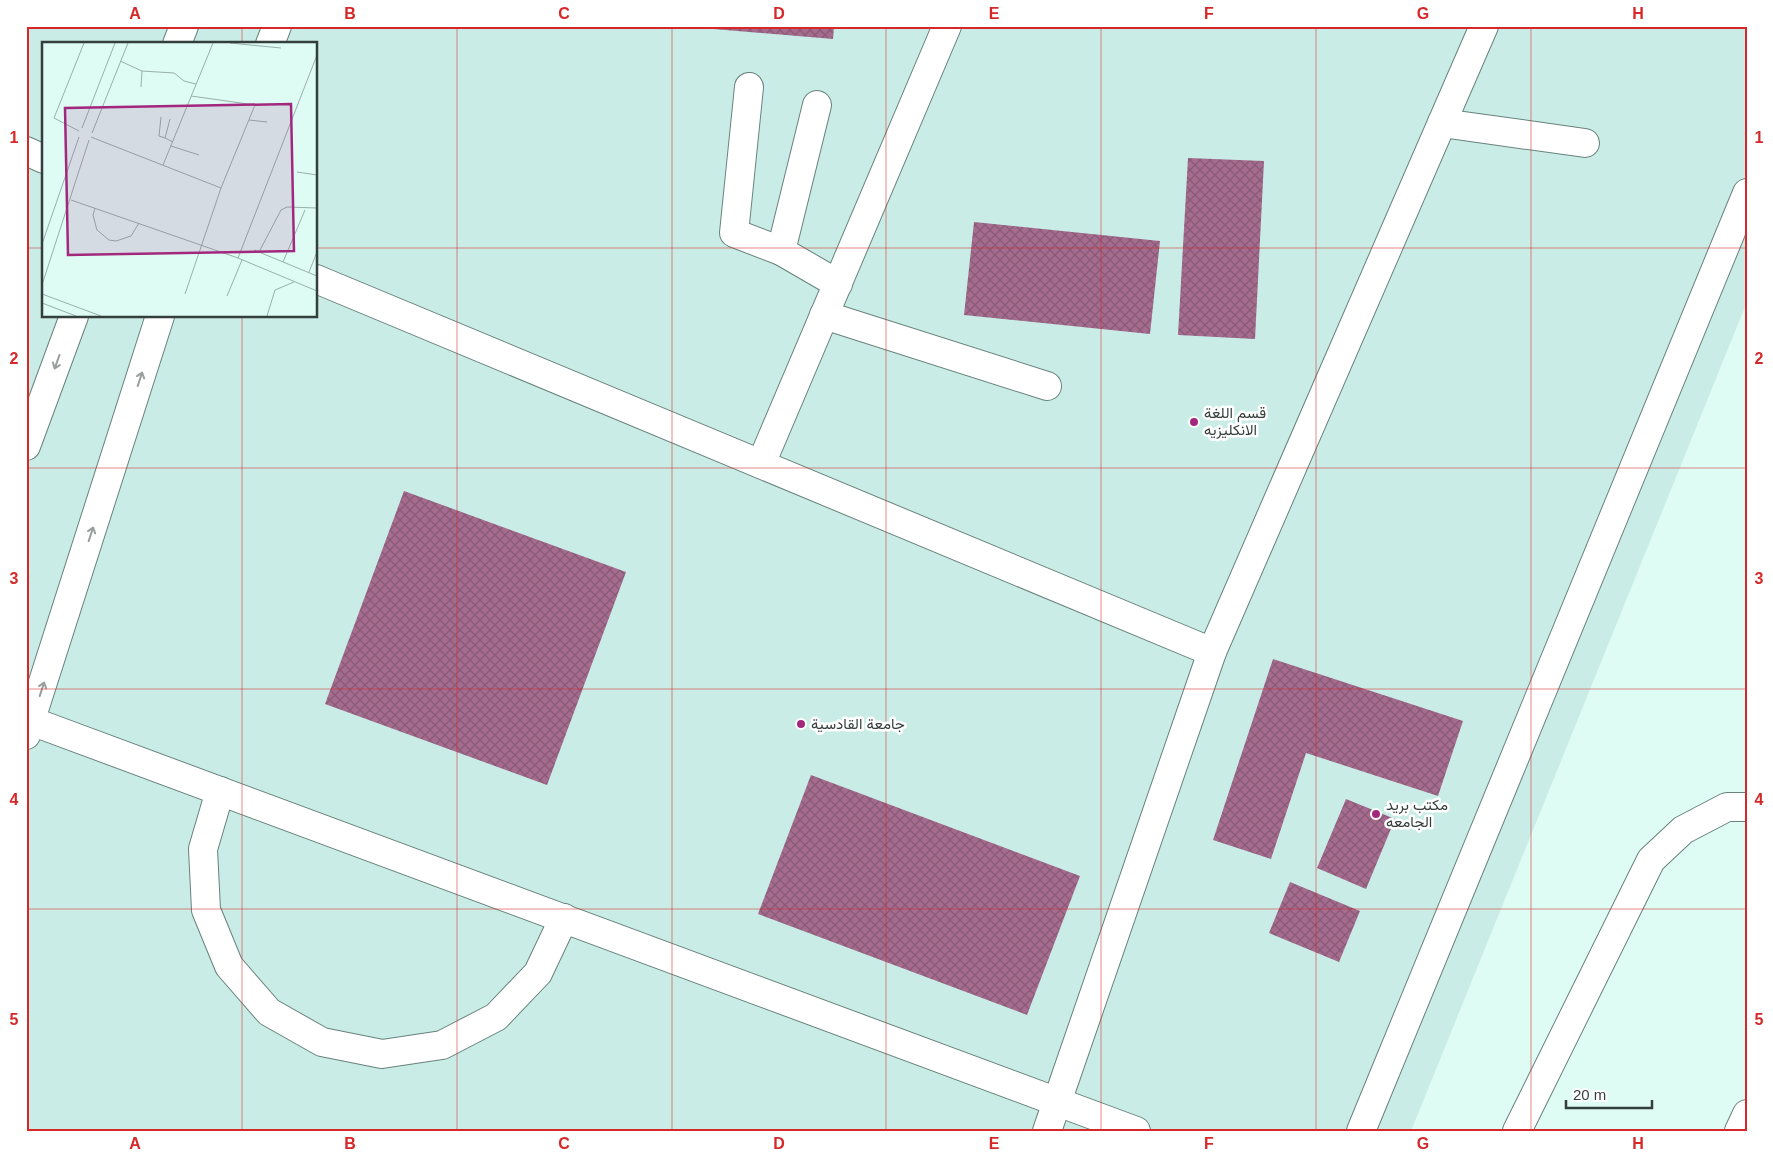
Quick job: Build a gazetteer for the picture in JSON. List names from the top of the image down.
{
  "places": ["قسم اللغة الانكليزيه", "جامعة القادسية", "مكتب بريد الجامعه"],
  "scale_bar": "20 m",
  "grid": {
    "columns": [
      "A",
      "B",
      "C",
      "D",
      "E",
      "F",
      "G",
      "H"
    ],
    "rows": [
      "1",
      "2",
      "3",
      "4",
      "5"
    ]
  }
}
